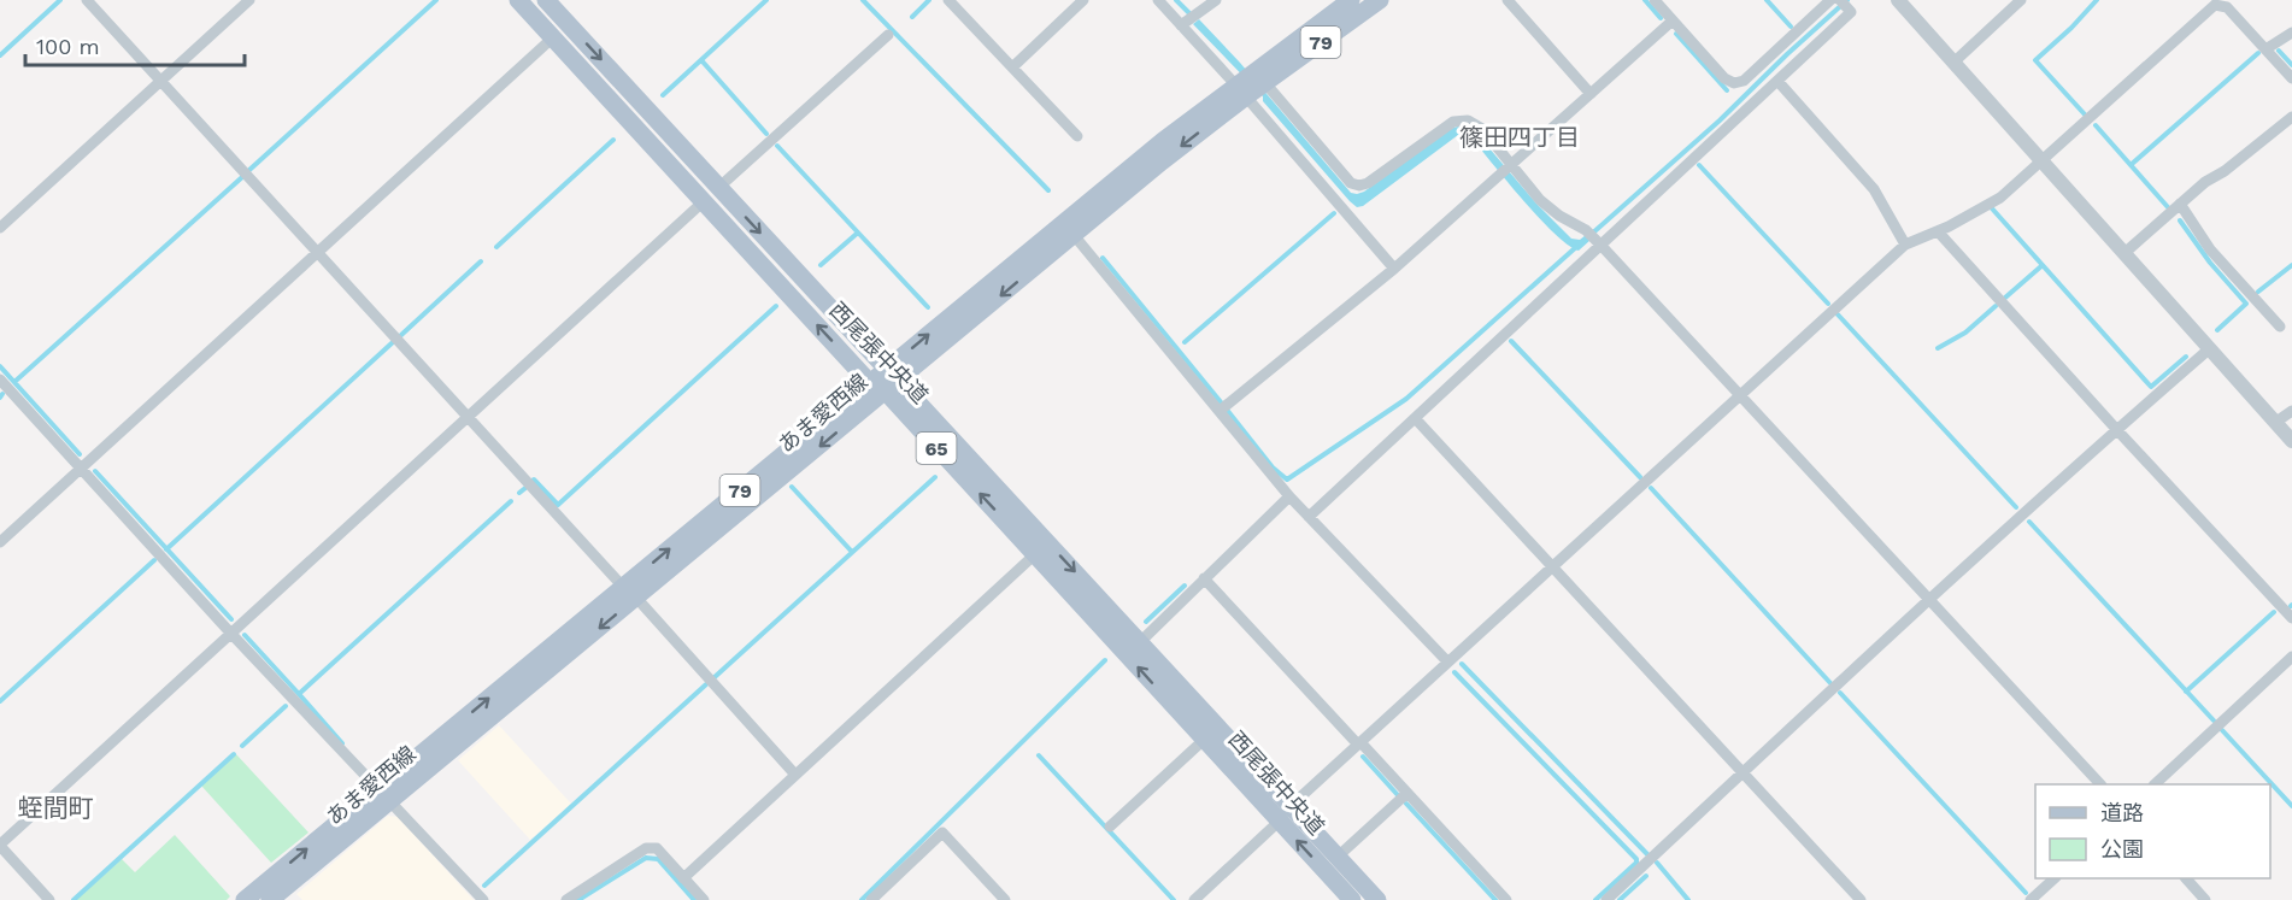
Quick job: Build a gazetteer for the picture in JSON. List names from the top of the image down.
{
  "streets": {
    "main road": [
      "79",
      "西尾張中央道",
      "あま愛西線",
      "65"
    ]
  },
  "crossings": [
    ["西尾張中央道", "あま愛西線"]
  ],
  "districts": ["篠田四丁目", "蛭間町"],
  "legend": ["道路", "公園"],
  "scale_bar": "100 m"
}
